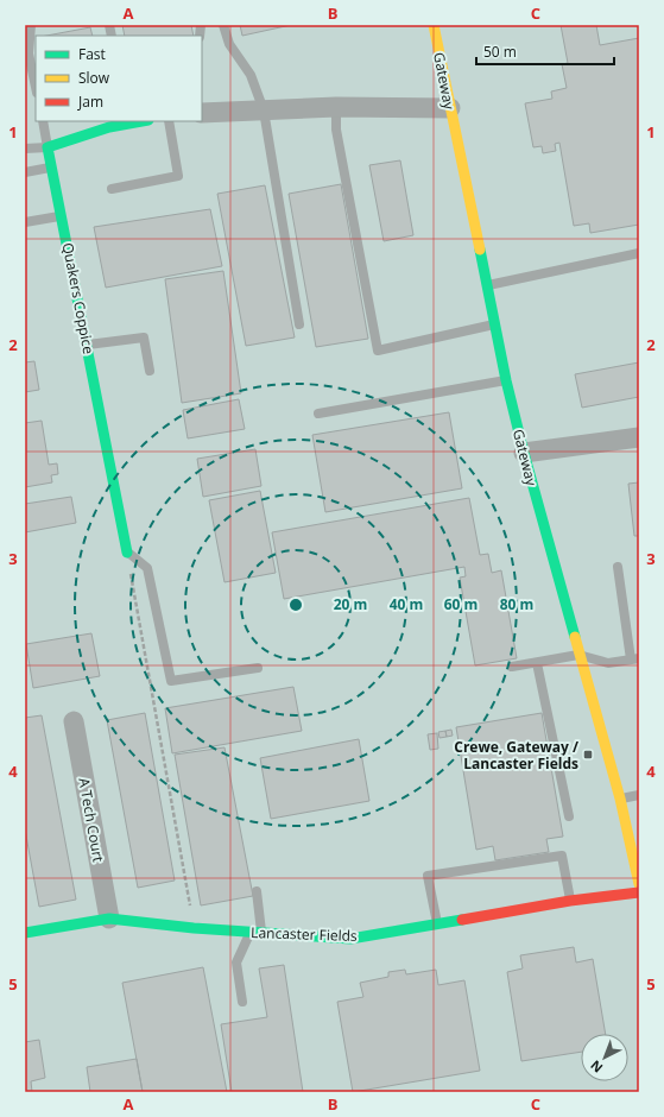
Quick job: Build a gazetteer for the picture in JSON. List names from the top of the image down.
{
  "streets": {
    "street": [
      "Gateway",
      "Quakers Coppice",
      "A Tech Court",
      "Lancaster Fields"
    ]
  },
  "crossings": [
    ["A Tech Court", "Lancaster Fields"]
  ],
  "places": {
    "transit": ["Crewe, Gateway / Lancaster Fields"]
  },
  "legend": ["Fast", "Slow", "Jam"],
  "scale_bar": "50 m",
  "north": "bottom left",
  "grid": {
    "columns": ["A", "B", "C"],
    "rows": [
      "1",
      "2",
      "3",
      "4",
      "5"
    ]
  },
  "rings": [
    "20 m",
    "40 m",
    "60 m",
    "80 m"
  ]
}
